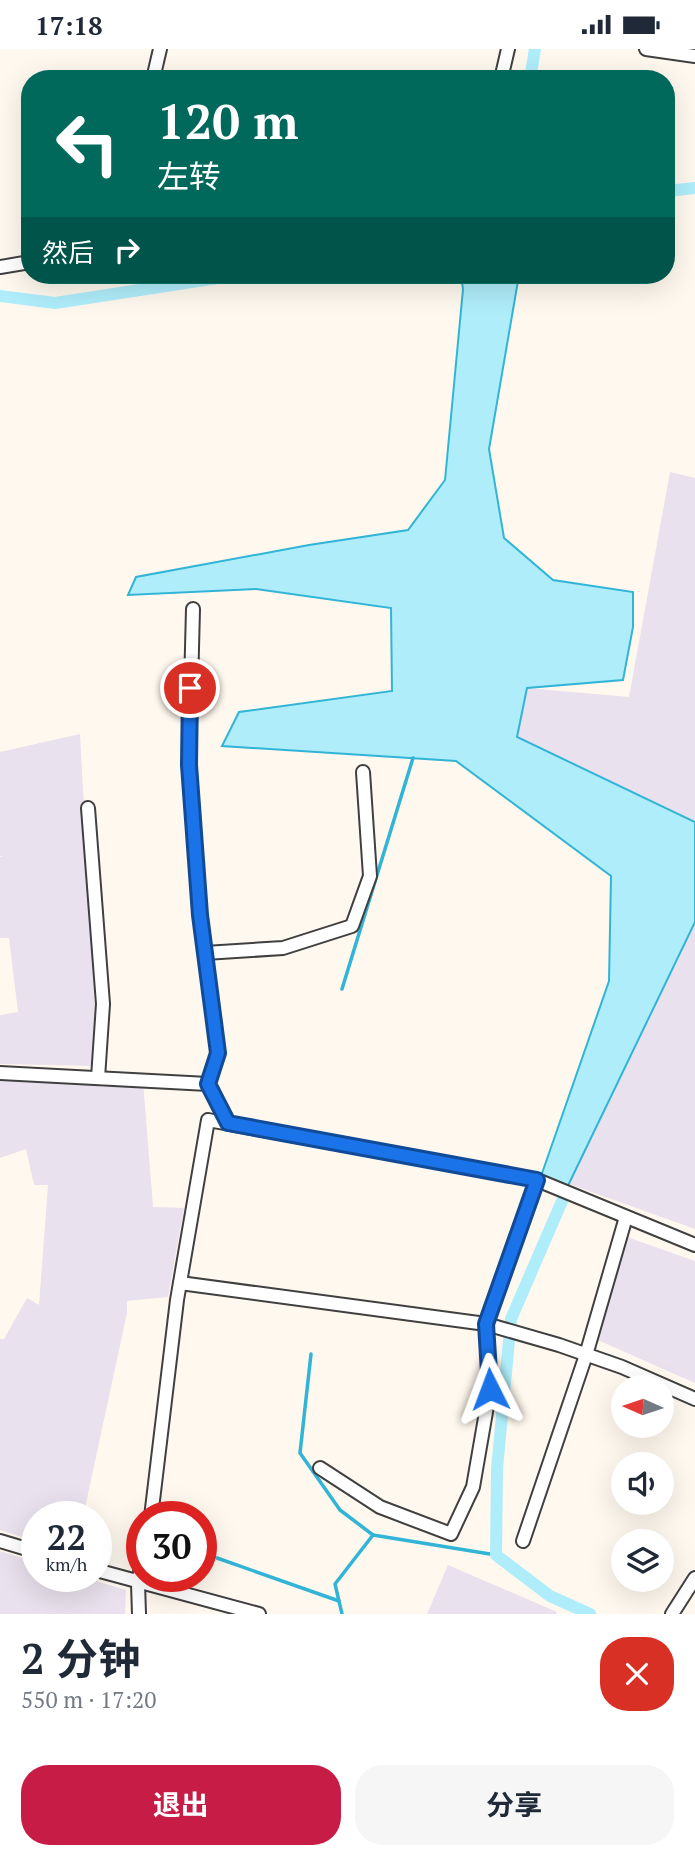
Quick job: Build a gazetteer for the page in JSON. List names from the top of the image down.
{
  "north": "left",
  "page": {
    "status": "17:18",
    "turn": ["120 m", "左转"],
    "then": "然后",
    "speed": "22 km/h",
    "limit": "30",
    "heading": ["2 分钟", "550 m · 17:20"],
    "buttons": ["退出", "分享"]
  }
}
